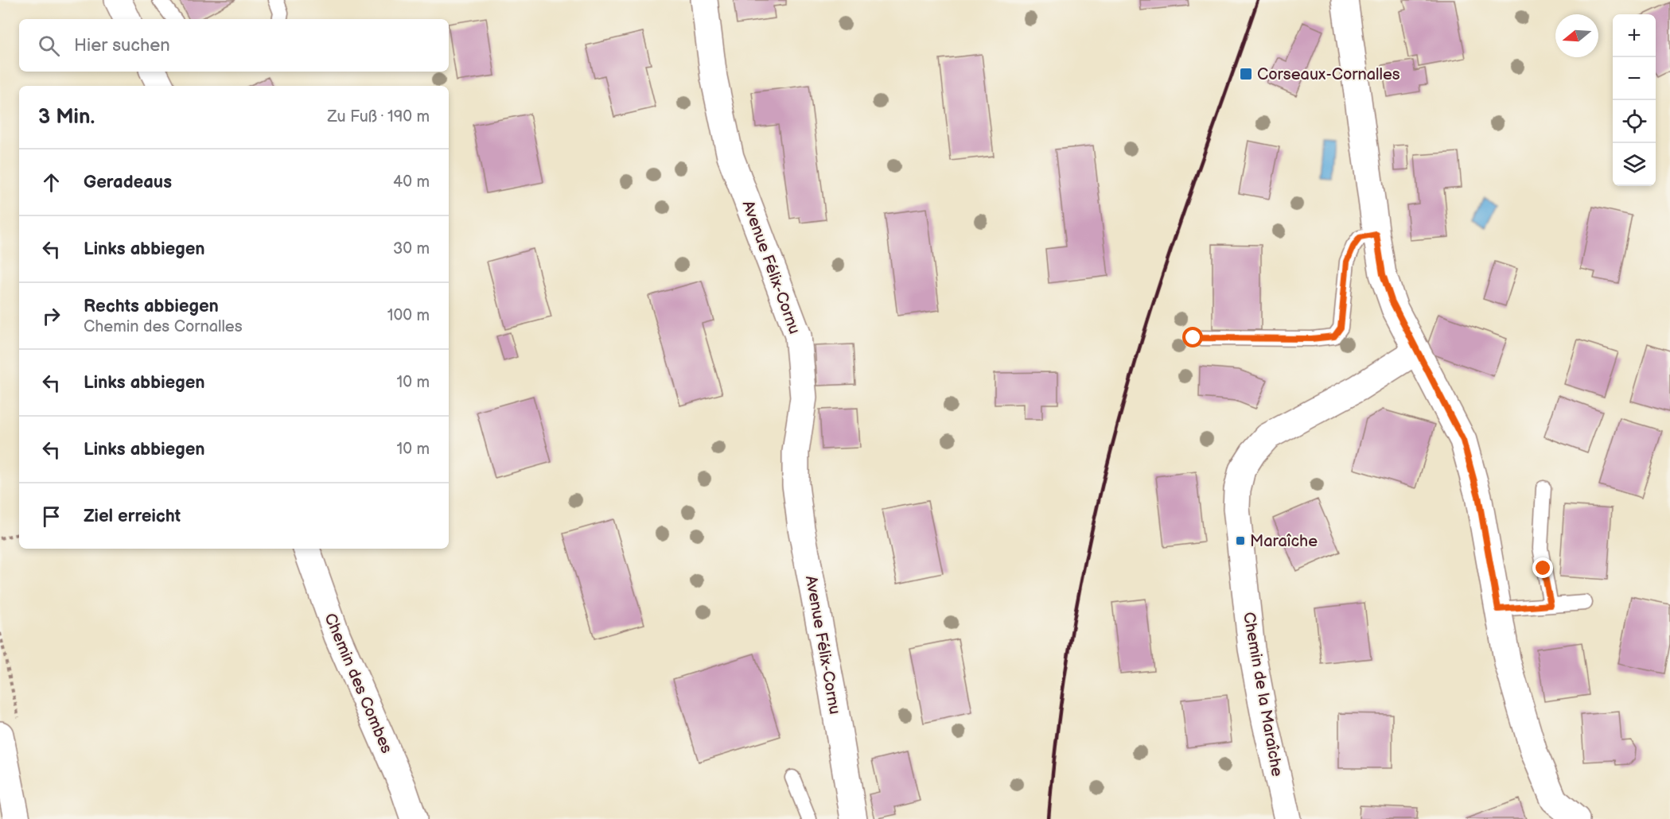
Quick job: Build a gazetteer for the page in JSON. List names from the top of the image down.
{
  "streets": {
    "main road": ["Avenue Félix-Cornu", "Chemin des Combes", "Chemin de la Maraîche"]
  },
  "places": {
    "transit": ["Corseaux-Cornalles", "Maraîche"]
  },
  "north": "left",
  "page": {
    "map_buttons": ["+", "−"],
    "search": "Hier suchen",
    "heading": ["3 Min.", "Zu Fuß · 190 m"],
    "list": [
      ["Geradeaus", "40 m"],
      ["Links abbiegen", "30 m"],
      ["Rechts abbiegen", "Chemin des Cornalles", "100 m"],
      ["Links abbiegen", "10 m"],
      ["Links abbiegen", "10 m"],
      "Ziel erreicht"
    ]
  }
}
